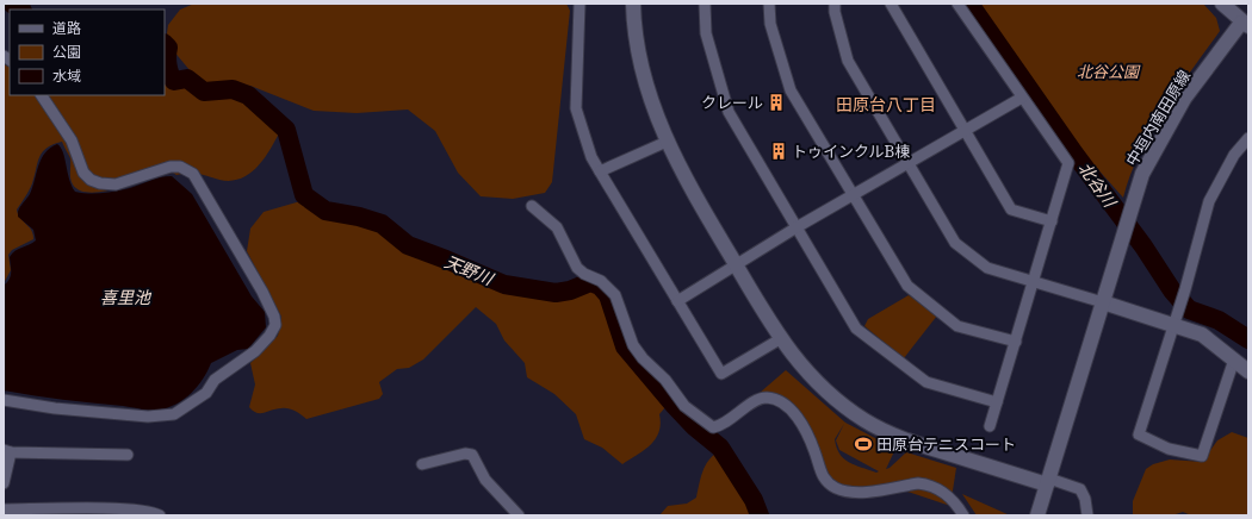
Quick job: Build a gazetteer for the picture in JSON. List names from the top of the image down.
{
  "streets": {
    "street": ["中垣内南田原線"]
  },
  "districts": ["田原台八丁目"],
  "water": ["北谷川", "天野川", "喜里池"],
  "parks": ["北谷公園"],
  "places": {
    "building": ["クレール", "トゥインクルB棟"],
    "sports": ["田原台テニスコート"]
  },
  "legend": ["道路", "公園", "水域"]
}
